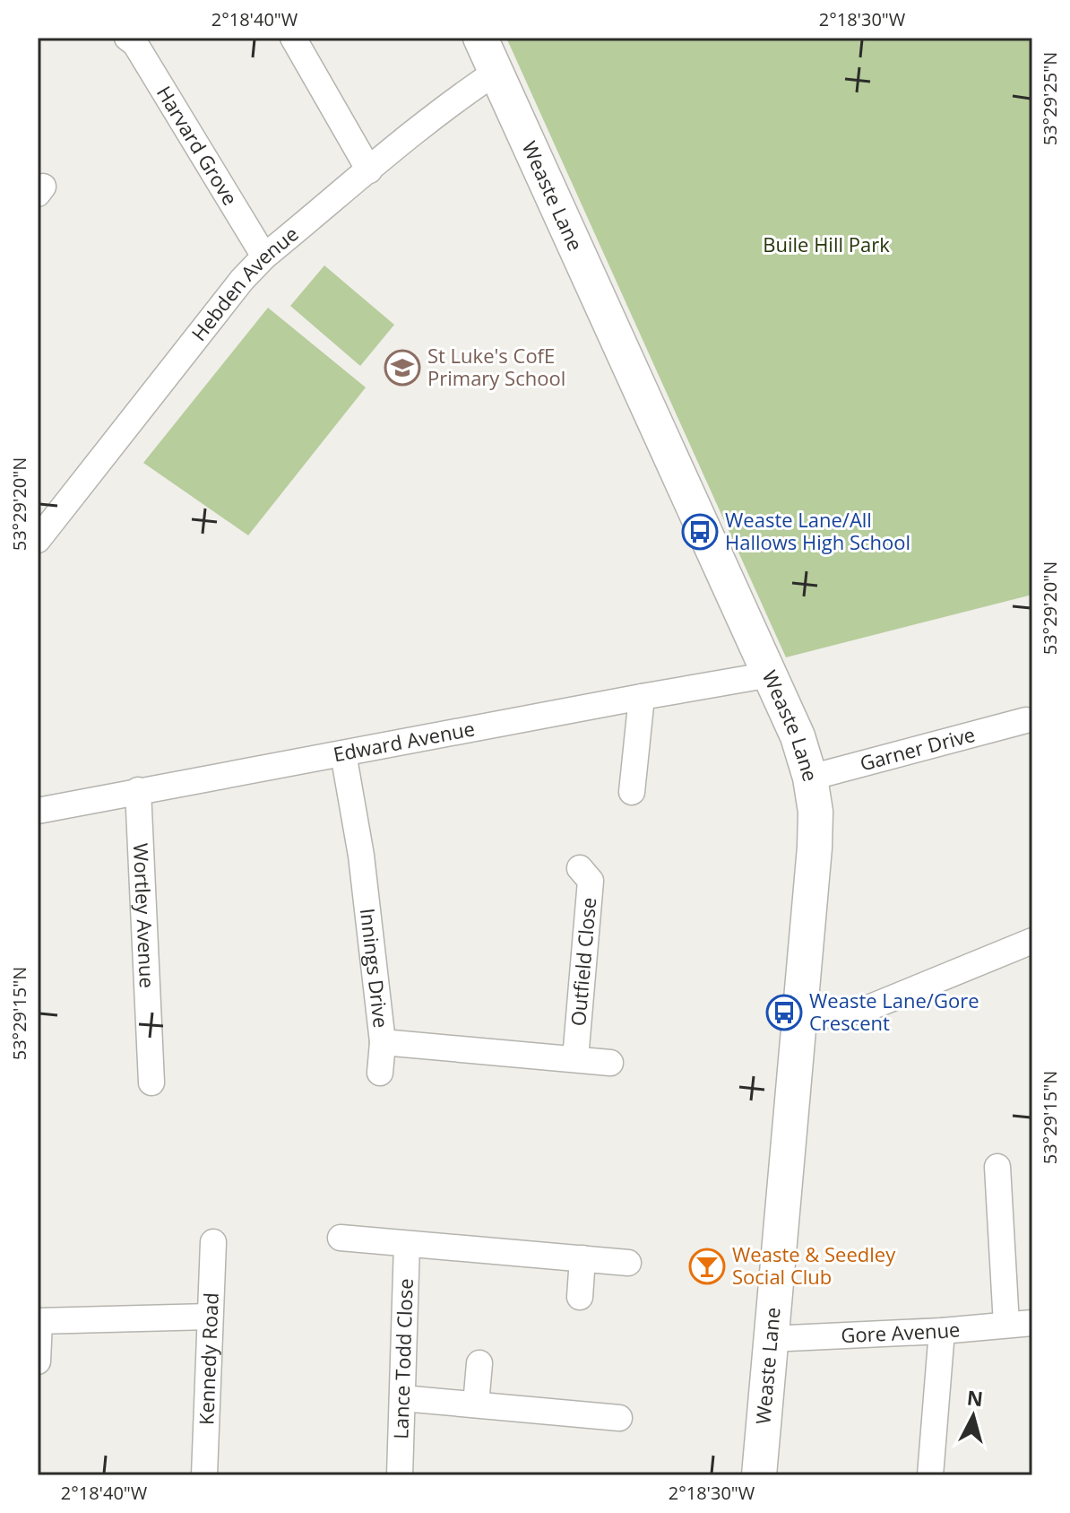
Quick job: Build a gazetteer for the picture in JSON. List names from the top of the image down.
{
  "streets": {
    "main road": ["Weaste Lane"],
    "street": [
      "Harvard Grove",
      "Hebden Avenue",
      "Edward Avenue",
      "Garner Drive",
      "Wortley Avenue",
      "Outfield Close",
      "Innings Drive",
      "Gore Avenue",
      "Kennedy Road",
      "Lance Todd Close"
    ]
  },
  "crossings": [
    ["Harvard Grove", "Hebden Avenue"],
    ["Weaste Lane", "Hebden Avenue"],
    ["Weaste Lane", "Edward Avenue"],
    ["Weaste Lane", "Garner Drive"],
    ["Weaste Lane", "Gore Avenue"],
    ["Edward Avenue", "Wortley Avenue"],
    ["Edward Avenue", "Innings Drive"],
    ["Outfield Close", "Innings Drive"]
  ],
  "parks": ["Buile Hill Park"],
  "places": {
    "school or university": ["St Luke's CofE Primary School"],
    "bus stop": ["Weaste Lane/All Hallows High School", "Weaste Lane/Gore Crescent"],
    "bar": ["Weaste & Seedley Social Club"]
  },
  "north": "top",
  "coordinates": [
    "2°18'40\"W",
    "2°18'30\"W",
    "53°29'25\"N",
    "53°29'20\"N",
    "53°29'15\"N"
  ]
}
